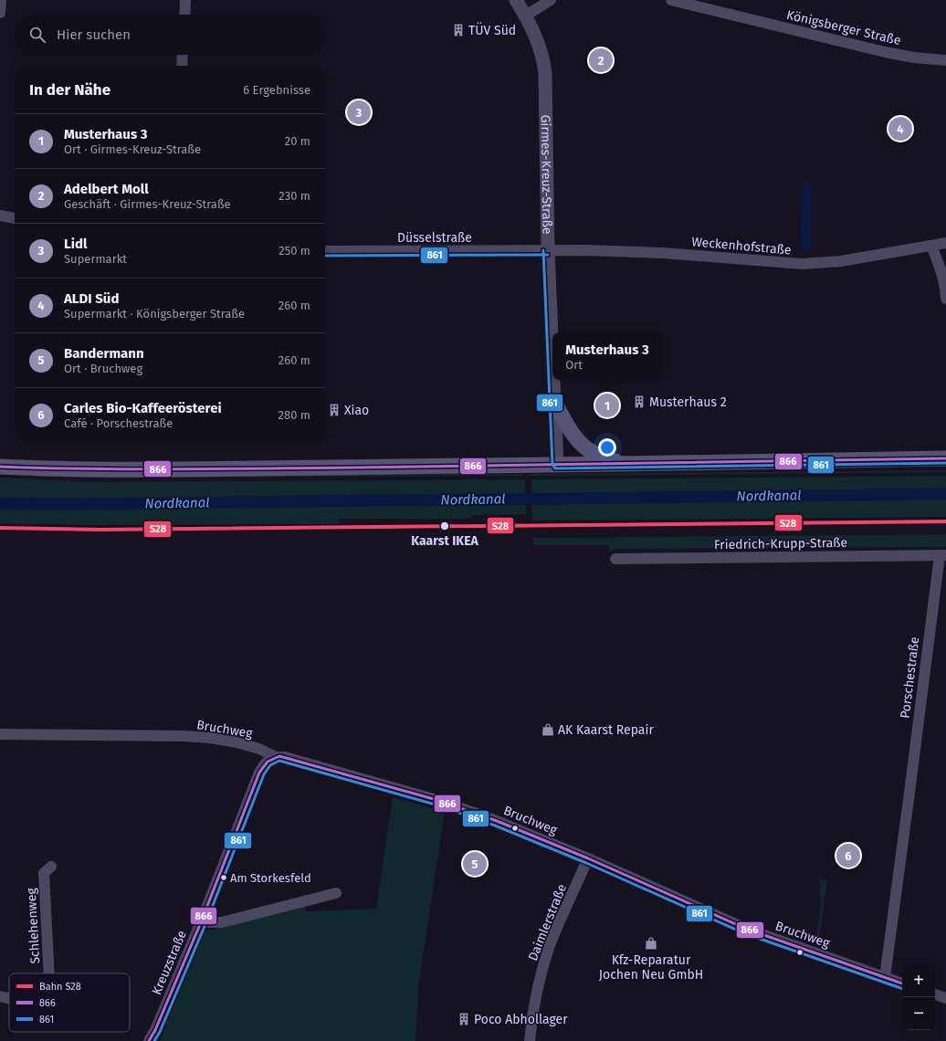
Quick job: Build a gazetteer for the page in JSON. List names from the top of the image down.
{
  "streets": {
    "street": [
      "Königsberger Straße",
      "Girmes-Kreuz-Straße",
      "Düsselstraße",
      "Weckenhofstraße",
      "Friedrich-Krupp-Straße",
      "Porschestraße",
      "Bruchweg",
      "Daimlerstraße",
      "Schlehenweg",
      "Kreuzstraße"
    ]
  },
  "crossings": [
    ["Girmes-Kreuz-Straße", "Düsselstraße"],
    ["Girmes-Kreuz-Straße", "Weckenhofstraße"],
    ["Düsselstraße", "Weckenhofstraße"],
    ["Friedrich-Krupp-Straße", "Porschestraße"],
    ["Porschestraße", "Bruchweg"],
    ["Bruchweg", "Daimlerstraße"],
    ["Bruchweg", "Kreuzstraße"]
  ],
  "water": ["Nordkanal"],
  "places": {
    "building": [
      "TÜV Süd",
      "Musterhaus 2",
      "Xiao",
      "Poco Abhollager"
    ],
    "other": ["Kaarst IKEA", "Am Storkesfeld"],
    "shop": ["AK Kaarst Repair", "Kfz-Reparatur Jochen Neu GmbH"]
  },
  "lines": ["transit line 861", "transit line 866", "rail line S28"],
  "legend": ["Bahn S28", "866", "861"],
  "page": {
    "search": "Hier suchen",
    "pins": [
      "2",
      "3",
      "4",
      "1",
      "6",
      "5"
    ],
    "heading": ["In der Nähe", "6 Ergebnisse"],
    "list": [
      {
        "mark": "1",
        "name": "Musterhaus 3",
        "note": "Ort · Girmes-Kreuz-Straße",
        "value": "20 m"
      },
      {
        "mark": "2",
        "name": "Adelbert Moll",
        "note": "Geschäft · Girmes-Kreuz-Straße",
        "value": "230 m"
      },
      {
        "mark": "3",
        "name": "Lidl",
        "note": "Supermarkt",
        "value": "250 m"
      },
      {
        "mark": "4",
        "name": "ALDI Süd",
        "note": "Supermarkt · Königsberger Straße",
        "value": "260 m"
      },
      {
        "mark": "5",
        "name": "Bandermann",
        "note": "Ort · Bruchweg",
        "value": "260 m"
      },
      {
        "mark": "6",
        "name": "Carles Bio-Kaffeerösterei",
        "note": "Café · Porschestraße",
        "value": "280 m"
      }
    ],
    "popup": ["Musterhaus 3", "Ort"],
    "map_buttons": ["+", "−"]
  }
}
